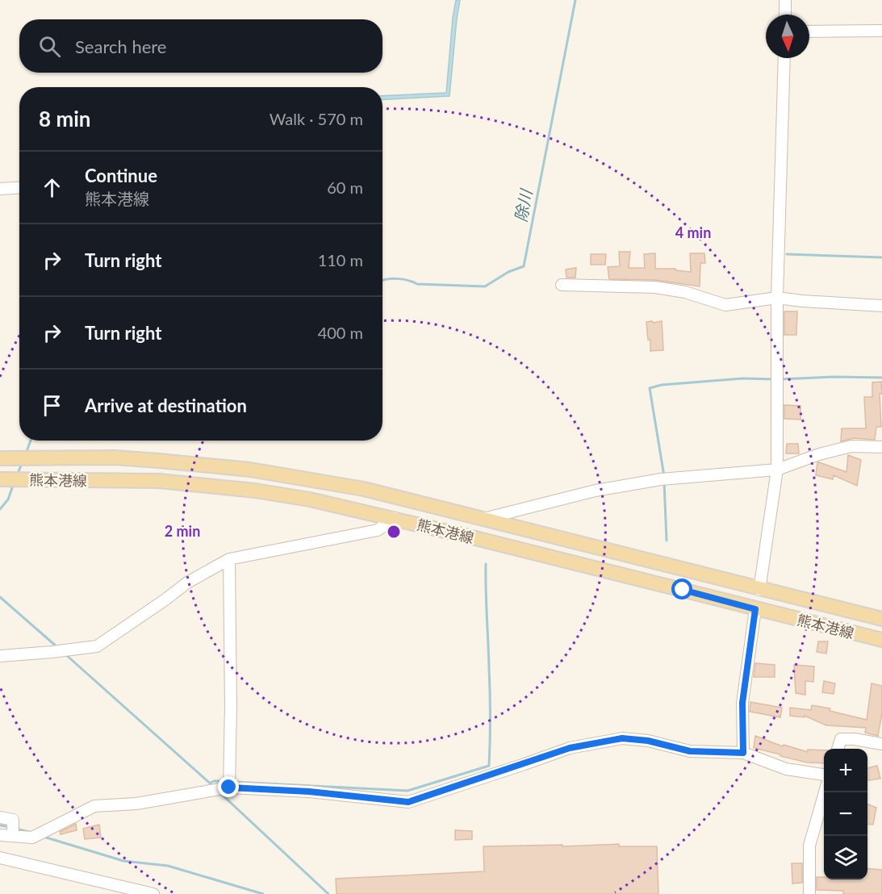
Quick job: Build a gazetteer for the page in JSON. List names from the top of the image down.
{
  "streets": {
    "main road": ["熊本港線"]
  },
  "water": ["除川"],
  "north": "bottom",
  "page": {
    "search": "Search here",
    "heading": ["8 min", "Walk · 570 m"],
    "list": [
      ["Continue", "熊本港線", "60 m"],
      ["Turn right", "110 m"],
      ["Turn right", "400 m"],
      "Arrive at destination"
    ],
    "map_buttons": ["+", "−"]
  },
  "rings": ["4 min", "2 min"]
}
